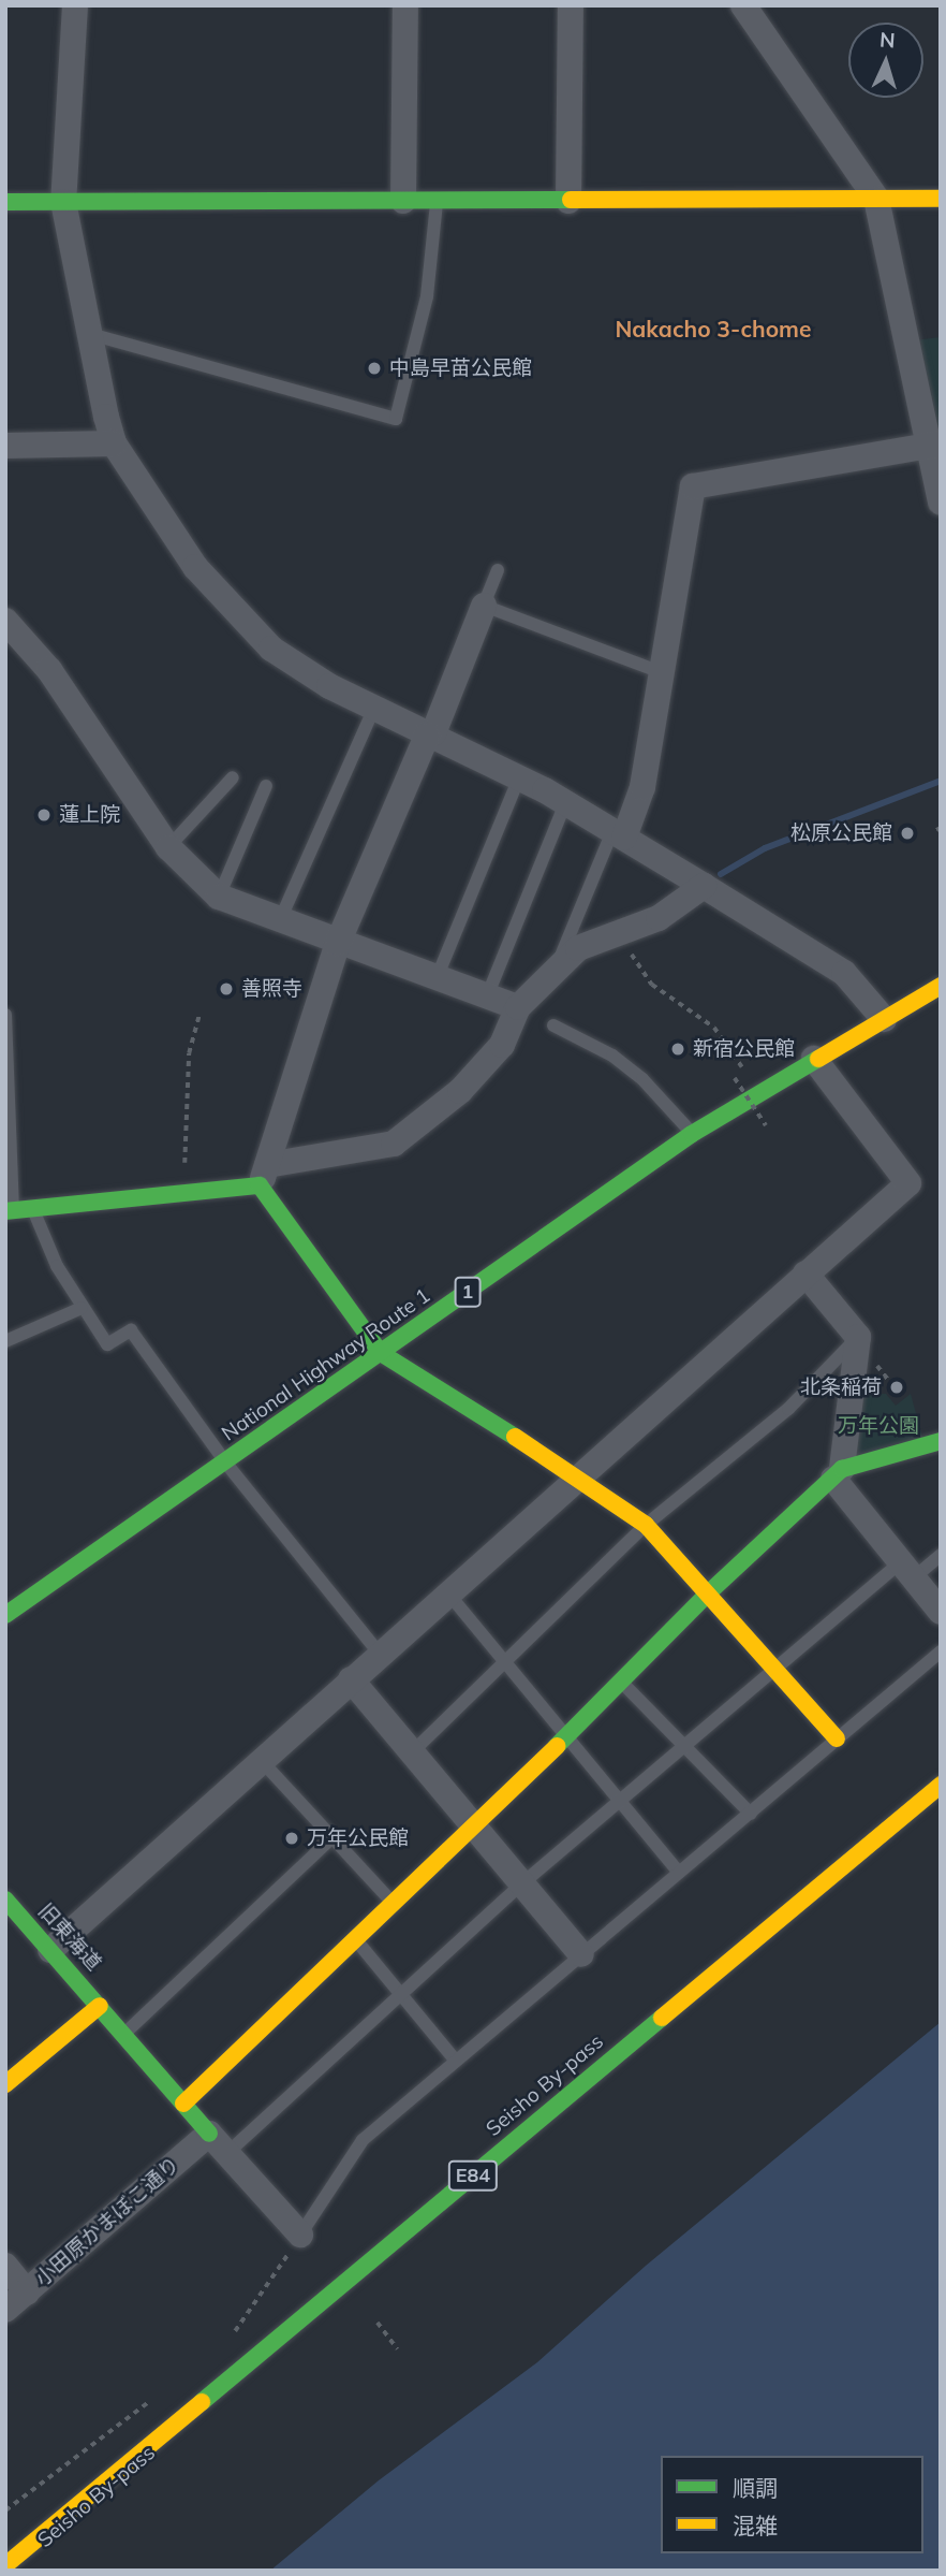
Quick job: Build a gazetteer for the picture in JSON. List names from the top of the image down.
{
  "streets": {
    "main road": [
      "1",
      "National Highway Route 1",
      "旧東海道",
      "Seisho By-pass",
      "E84"
    ],
    "street": ["小田原かまぼこ通り"]
  },
  "crossings": [
    ["旧東海道", "小田原かまぼこ通り"]
  ],
  "districts": ["Nakacho 3-chome"],
  "parks": ["万年公園"],
  "places": [
    "中島早苗公民館",
    "蓮上院",
    "松原公民館",
    "善照寺",
    "新宿公民館",
    "北条稲荷",
    "万年公民館"
  ],
  "legend": ["順調", "混雑"],
  "north": "top"
}
